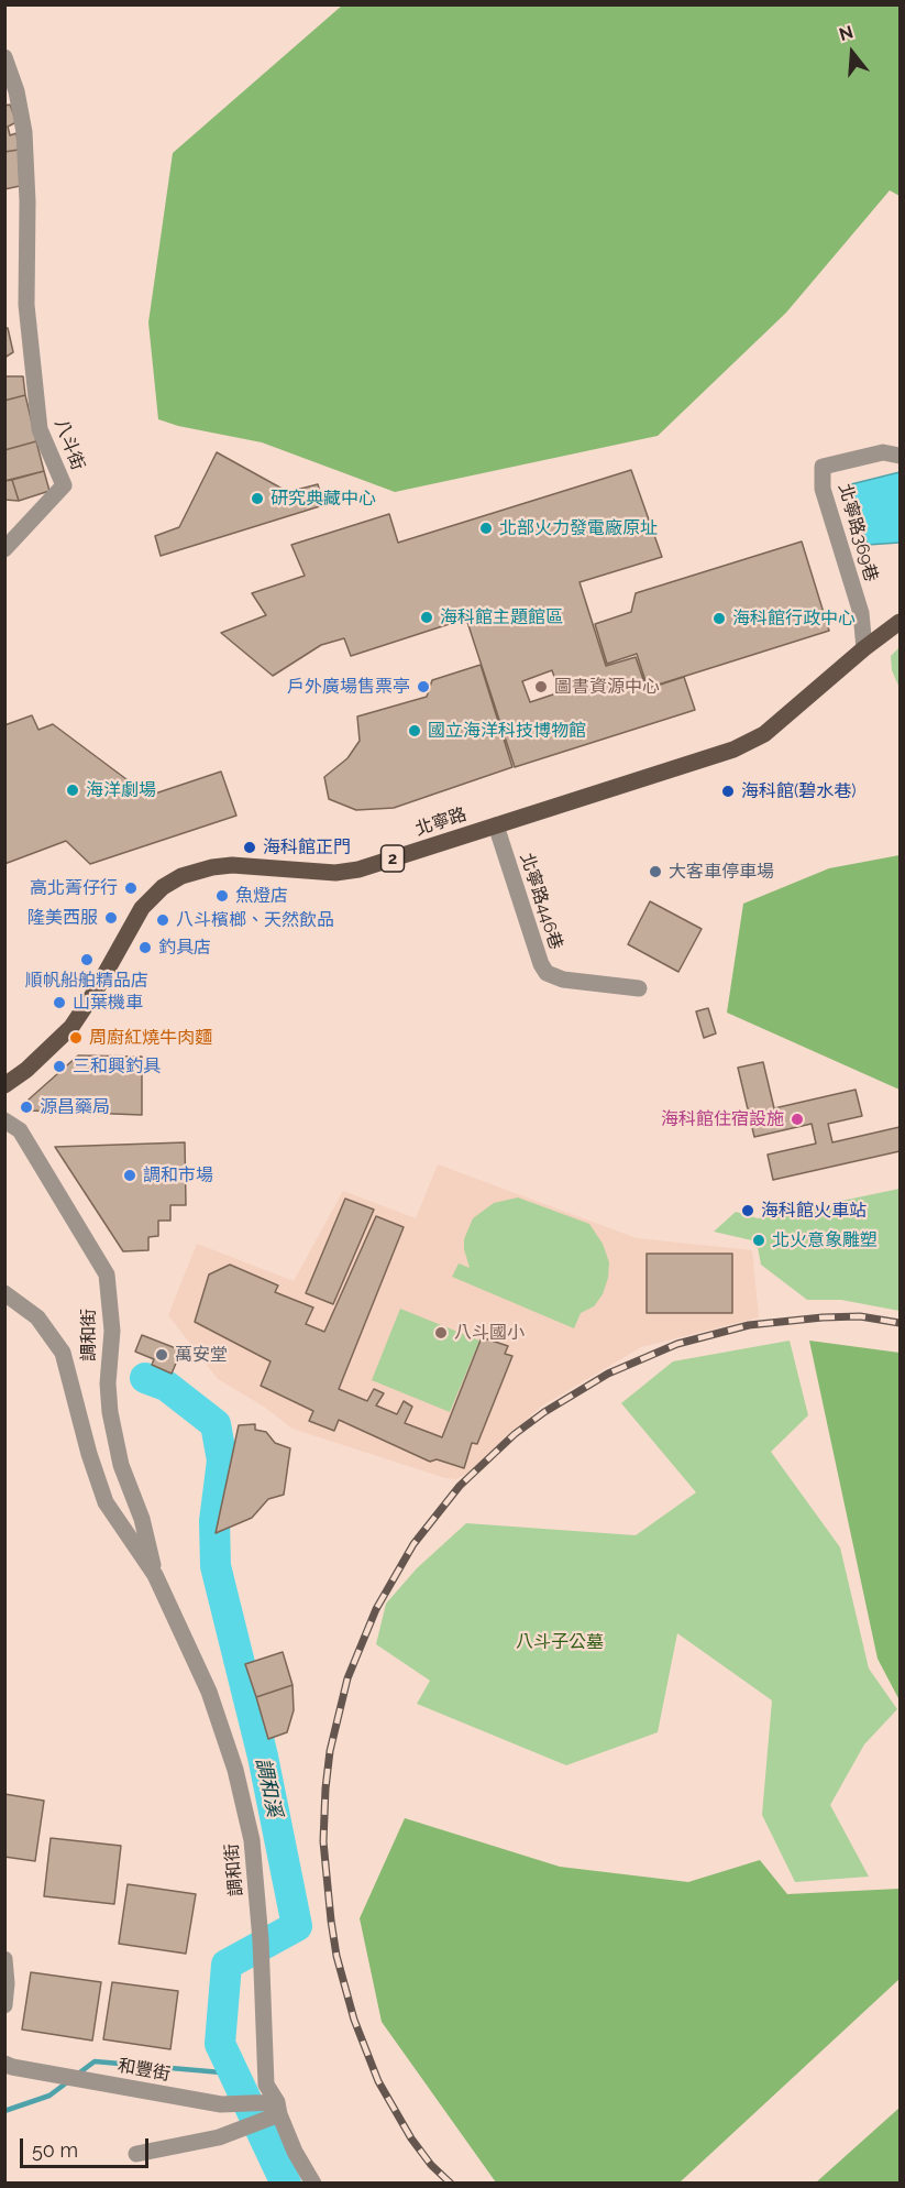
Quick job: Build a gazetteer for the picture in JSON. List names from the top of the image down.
{
  "streets": {
    "main road": ["北寧路", "2"],
    "street": [
      "八斗街",
      "北寧路369巷",
      "北寧路446巷",
      "調和街",
      "和豐街"
    ]
  },
  "crossings": [
    ["北寧路369巷", "北寧路"],
    ["北寧路", "北寧路446巷"],
    ["調和街", "和豐街"]
  ],
  "water": ["調和溪"],
  "parks": ["八斗子公墓"],
  "places": [
    "研究典藏中心",
    "北部火力發電廠原址",
    "海科館主題館區",
    "海科館行政中心",
    "戶外廣場售票亭",
    "圖書資源中心",
    "國立海洋科技博物館",
    "海洋劇場",
    "海科館(碧水巷)",
    "海科館正門",
    "大客車停車場",
    "高北菁仔行",
    "魚燈店",
    "隆美西服",
    "八斗檳榔、天然飲品",
    "釣具店",
    "順帆船舶精品店",
    "山葉機車",
    "周廚紅燒牛肉麵",
    "三和興釣具",
    "源昌藥局",
    "海科館住宿設施",
    "調和市場",
    "海科館火車站",
    "北火意象雕塑",
    "八斗國小",
    "萬安堂"
  ],
  "scale_bar": "50 m",
  "north": "top"
}
